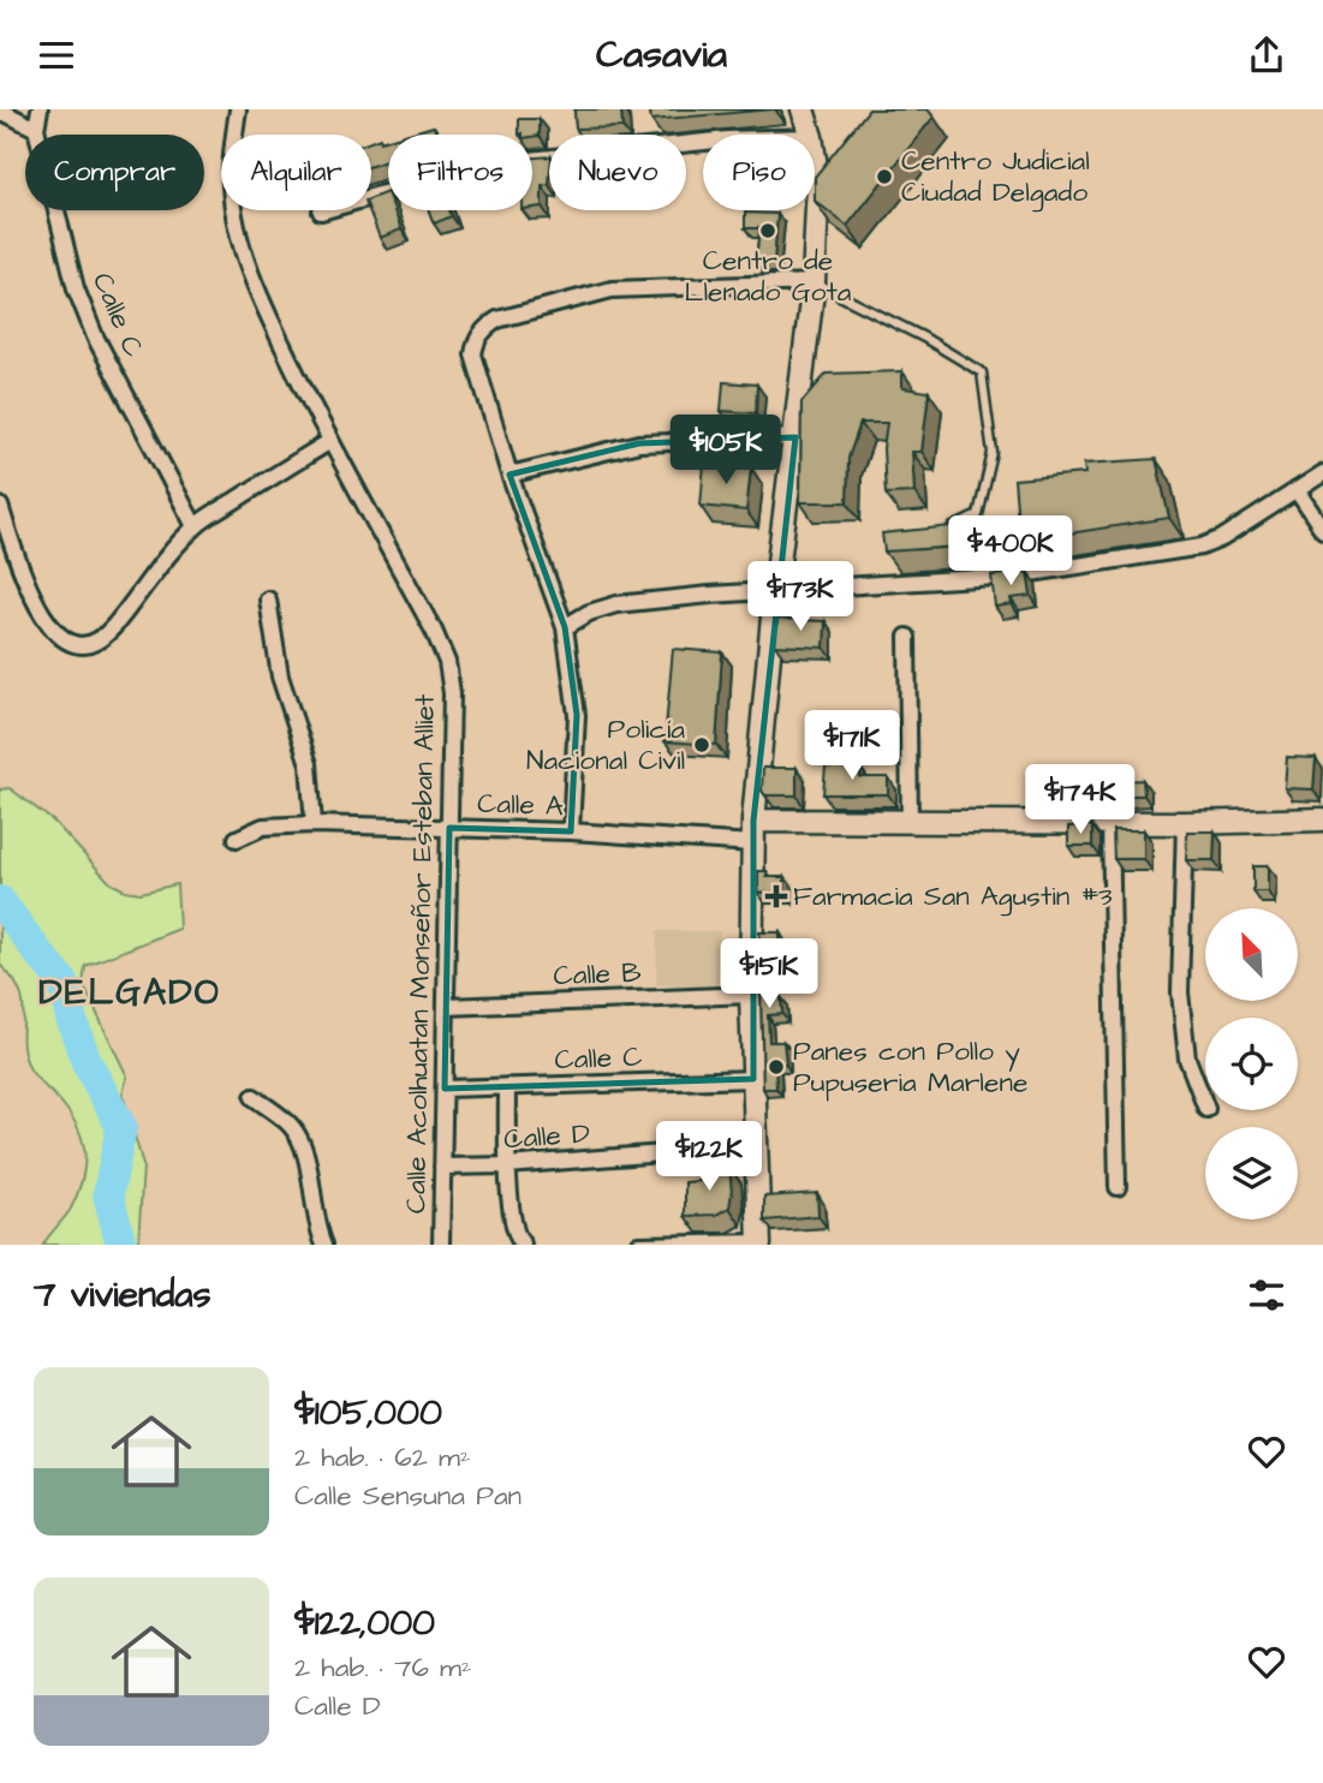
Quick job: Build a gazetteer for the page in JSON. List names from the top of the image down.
{
  "streets": {
    "street": [
      "Calle C",
      "Calle A",
      "Calle Acolhuatan Monseñor Esteban Alliet",
      "Calle B",
      "Calle D"
    ]
  },
  "crossings": [
    ["Calle C", "Calle Acolhuatan Monseñor Esteban Alliet"],
    ["Calle A", "Calle Acolhuatan Monseñor Esteban Alliet"],
    ["Calle Acolhuatan Monseñor Esteban Alliet", "Calle B"],
    ["Calle Acolhuatan Monseñor Esteban Alliet", "Calle D"]
  ],
  "districts": ["DELGADO"],
  "places": {
    "other": [
      "Centro Judicial Ciudad Delgado",
      "Centro de Llenado Gota",
      "Policía Nacional Civil",
      "Panes con Pollo y Pupuseria Marlene"
    ],
    "health": ["Farmacia San Agustin #3"]
  },
  "north": "top left",
  "page": {
    "header": "Casavia",
    "chip": [
      "Comprar",
      "Alquilar",
      "Filtros",
      "Nuevo",
      "Piso"
    ],
    "price": [
      "$105K",
      "$400K",
      "$173K",
      "$171K",
      "$174K",
      "$151K",
      "$122K"
    ],
    "heading": "7 viviendas",
    "list": [
      {
        "name": "$105,000",
        "note": "2 hab. · 62 m² · Calle Sensuna Pan"
      },
      {
        "name": "$122,000",
        "note": "2 hab. · 76 m² · Calle D"
      }
    ]
  }
}
